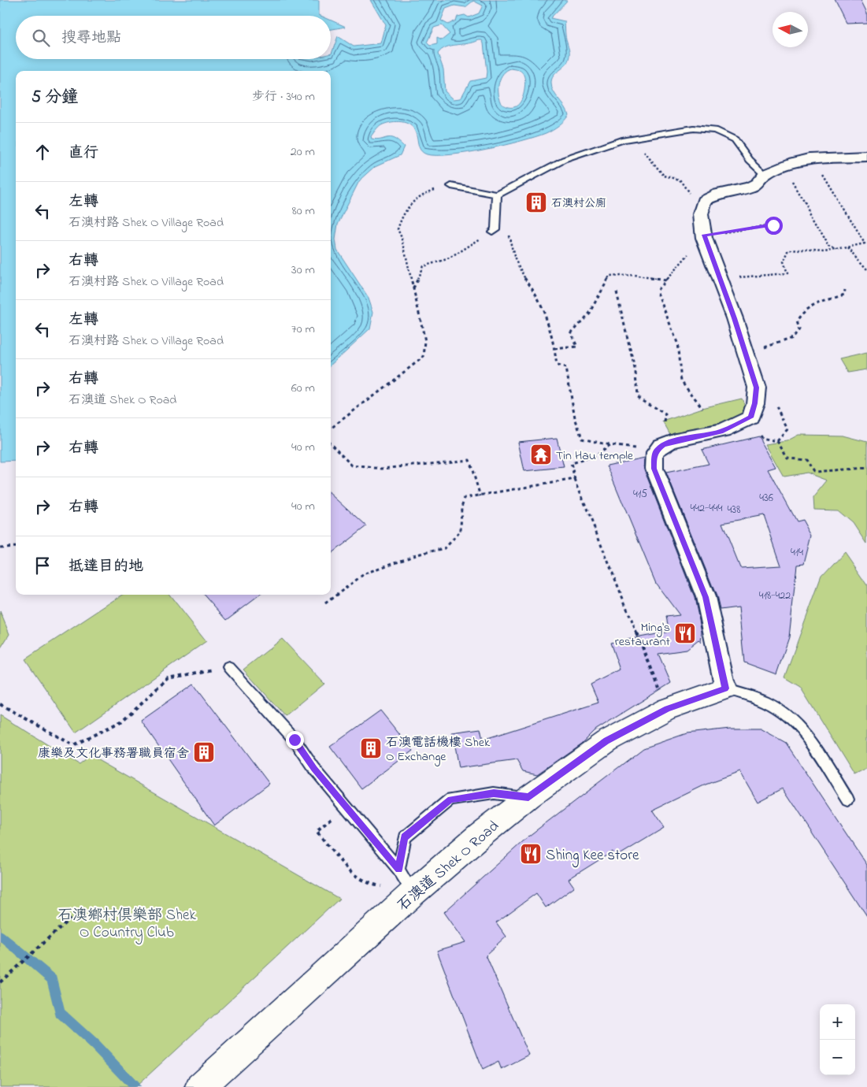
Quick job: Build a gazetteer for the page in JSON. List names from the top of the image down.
{
  "streets": {
    "street": ["石澳道 Shek O Road"]
  },
  "parks": ["石澳鄉村俱樂部 Shek O Country Club"],
  "places": {
    "building": ["石澳村公廁", "石澳電話機樓 Shek O Exchange", "康樂及文化事務署職員宿舍"],
    "temple": ["Tin Hau temple"],
    "restaurant": ["Ming's restaurant", "Shing Kee store"]
  },
  "house_numbers": [
    "415",
    "436",
    "442-444",
    "438",
    "414",
    "418-422"
  ],
  "north": "left",
  "page": {
    "search": "搜尋地點",
    "heading": ["5 分鐘", "步行 · 340 m"],
    "list": [
      ["直行", "20 m"],
      ["左轉", "石澳村路 Shek O Village Road", "80 m"],
      ["右轉", "石澳村路 Shek O Village Road", "30 m"],
      ["左轉", "石澳村路 Shek O Village Road", "70 m"],
      ["右轉", "石澳道 Shek O Road", "60 m"],
      ["右轉", "40 m"],
      ["右轉", "40 m"],
      "抵達目的地"
    ],
    "map_buttons": ["+", "−"]
  }
}
